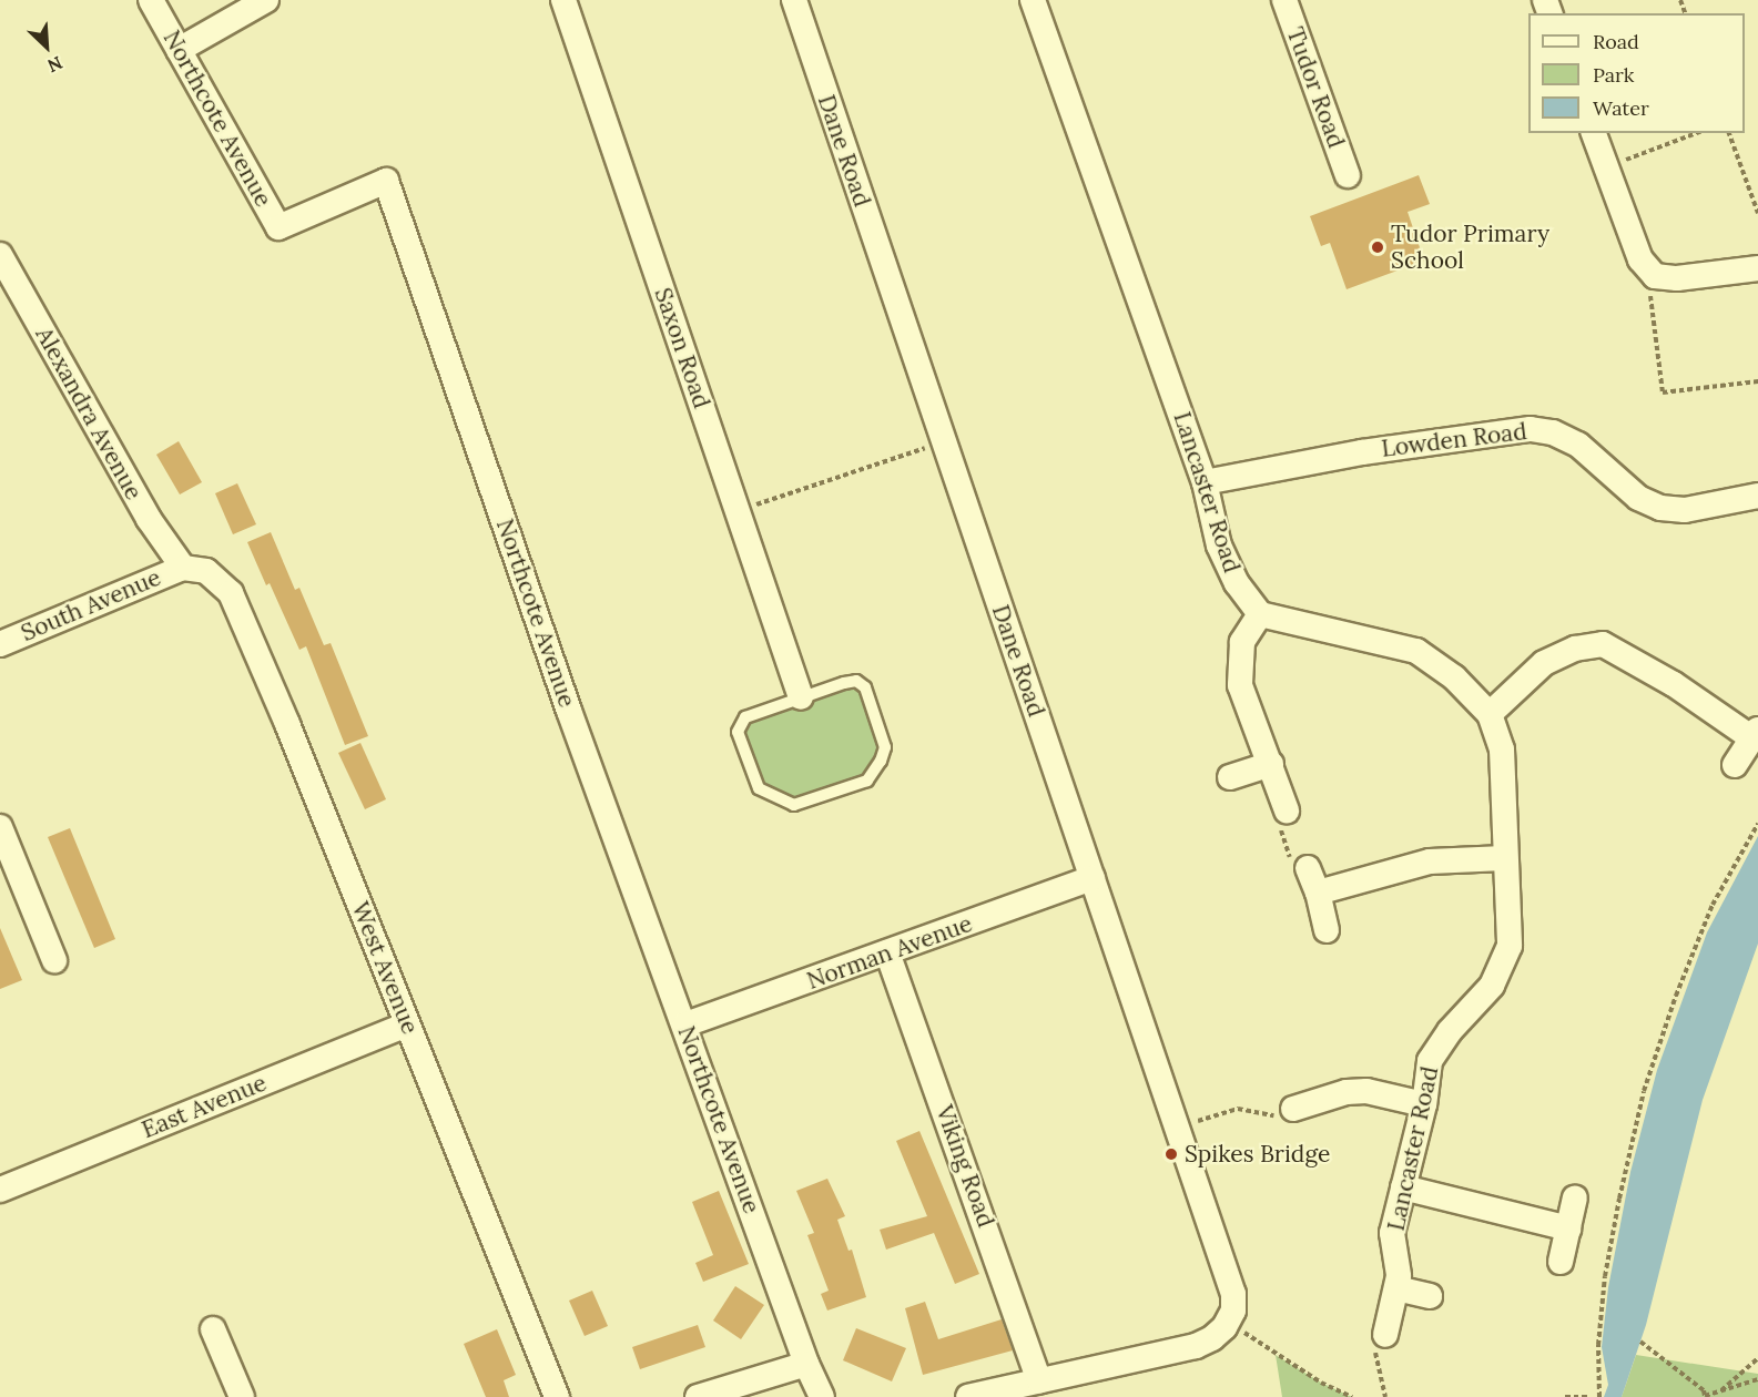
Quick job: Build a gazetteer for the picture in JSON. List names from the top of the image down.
{
  "streets": {
    "street": [
      "Tudor Road",
      "Northcote Avenue",
      "Dane Road",
      "Saxon Road",
      "Alexandra Avenue",
      "Lowden Road",
      "Lancaster Road",
      "South Avenue",
      "Norman Avenue",
      "West Avenue",
      "East Avenue",
      "Viking Road"
    ]
  },
  "crossings": [
    ["Northcote Avenue", "Norman Avenue"],
    ["Dane Road", "Norman Avenue"],
    ["Alexandra Avenue", "South Avenue"],
    ["Alexandra Avenue", "West Avenue"],
    ["Lowden Road", "Lancaster Road"],
    ["South Avenue", "West Avenue"],
    ["Norman Avenue", "Viking Road"],
    ["West Avenue", "East Avenue"]
  ],
  "places": ["Tudor Primary School", "Spikes Bridge"],
  "legend": ["Road", "Park", "Water"],
  "north": "bottom right"
}
